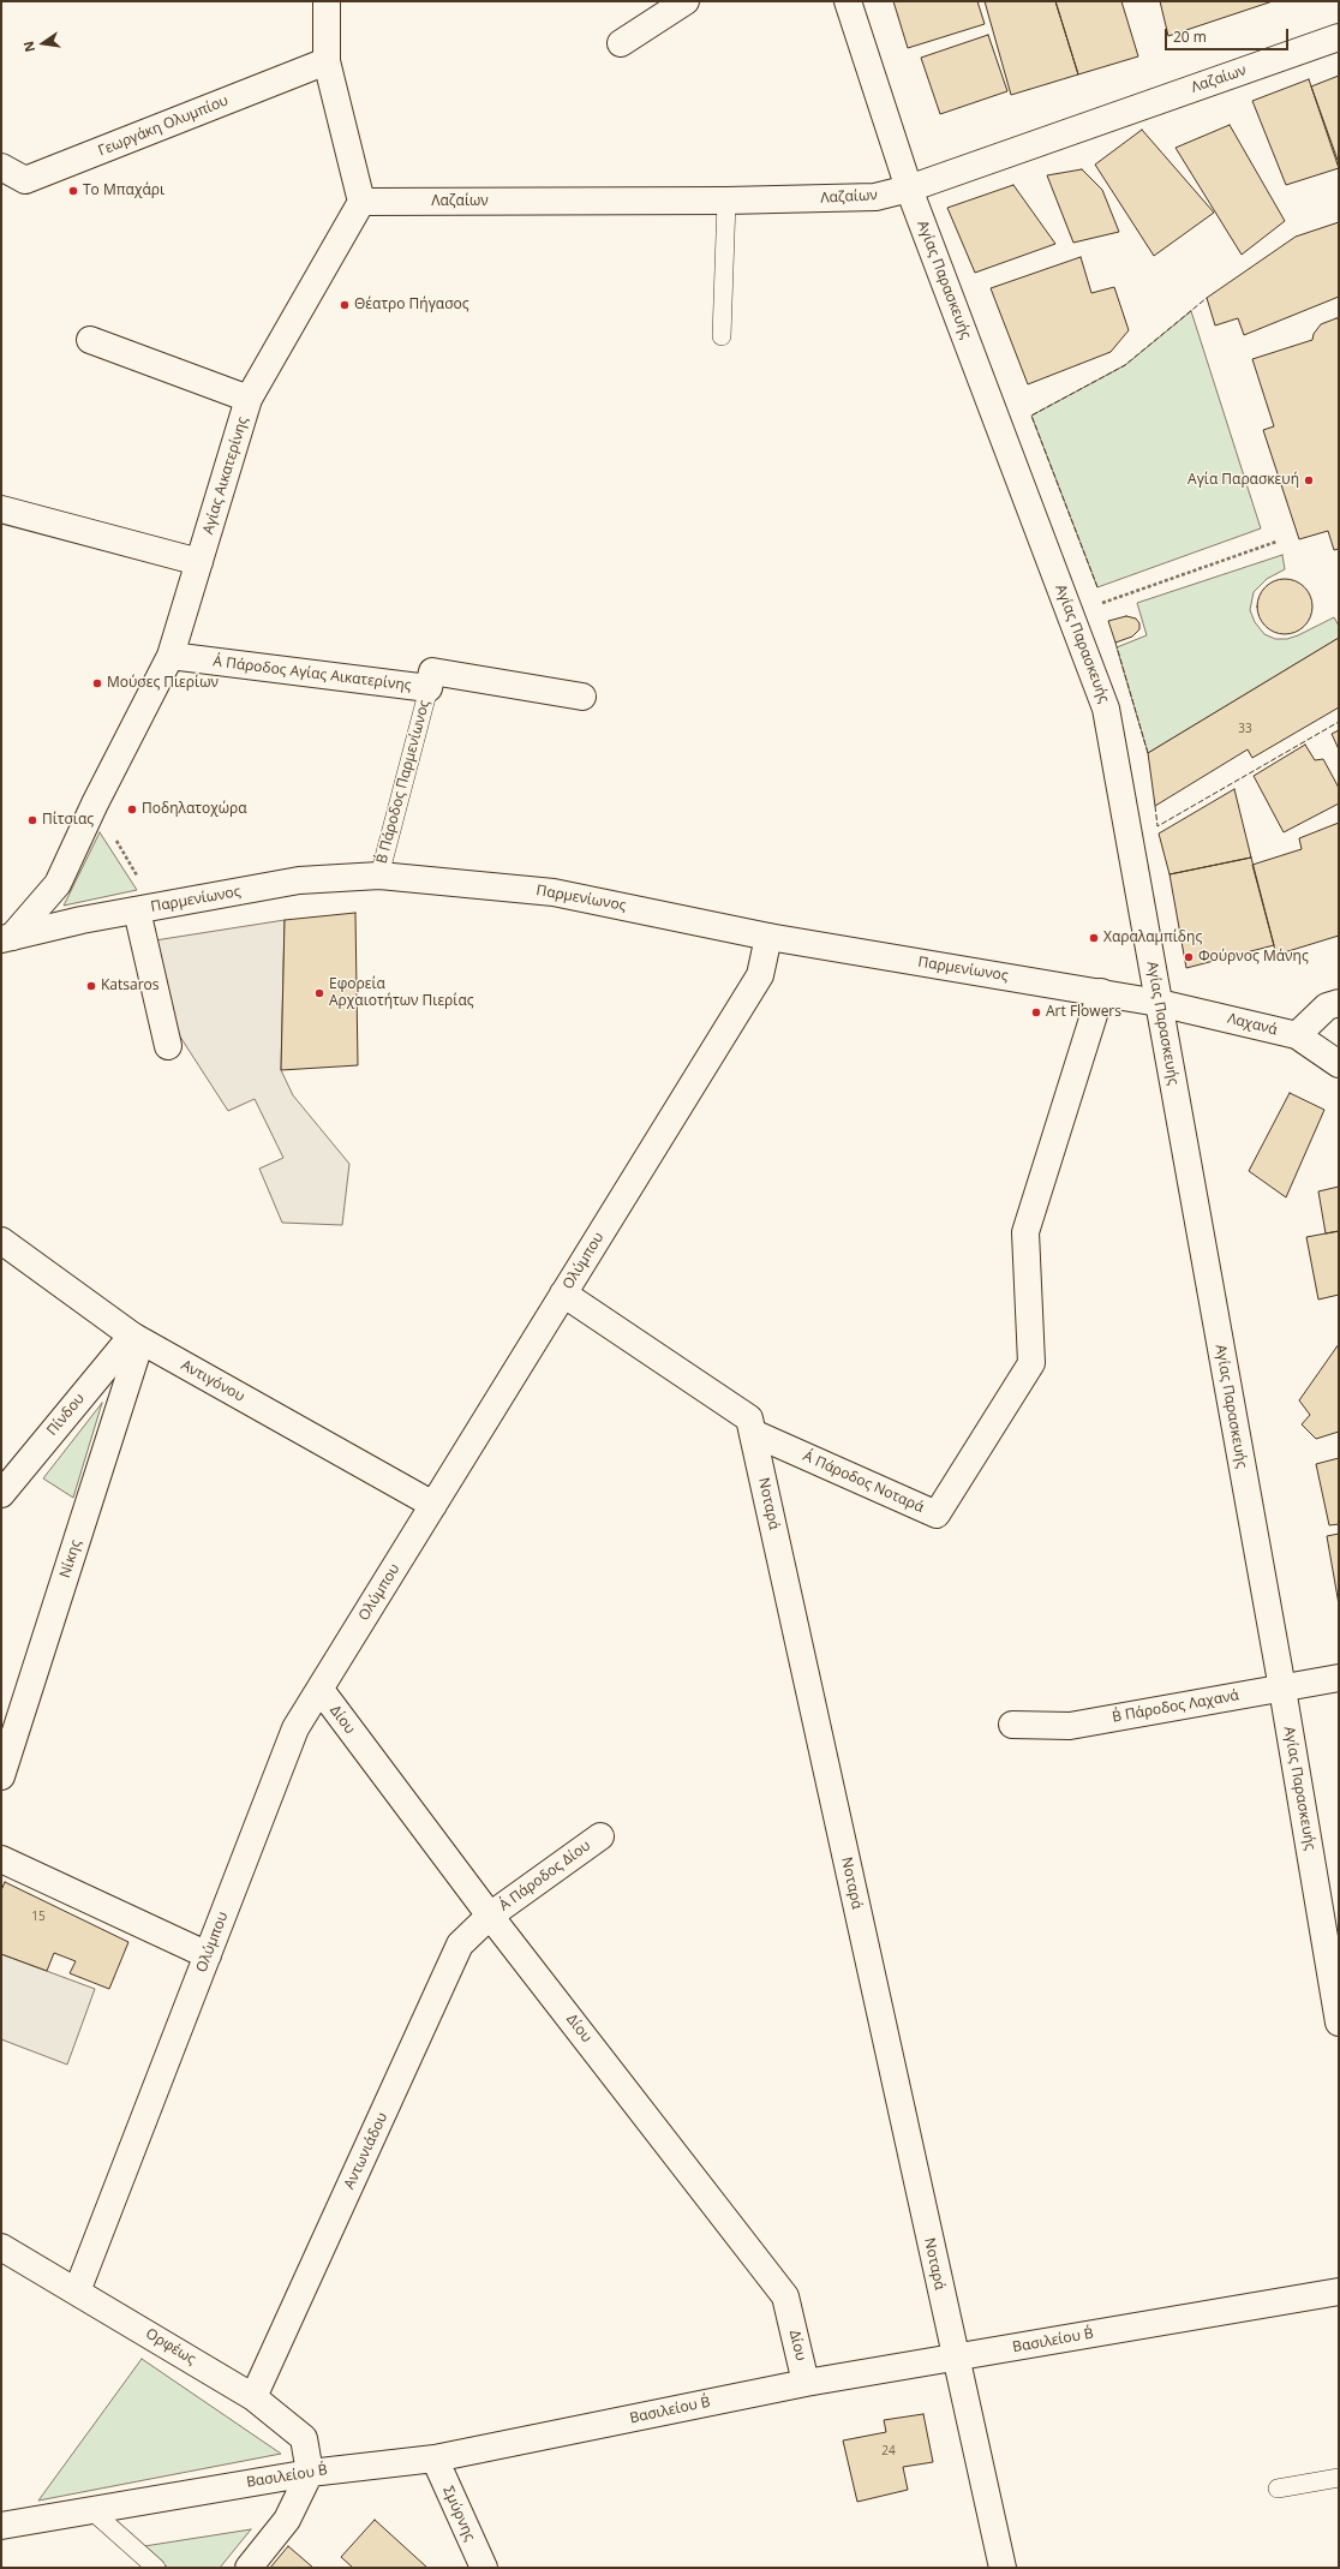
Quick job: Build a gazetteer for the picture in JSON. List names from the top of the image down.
{
  "streets": {
    "street": [
      "Λαζαίων",
      "Γεωργάκη Ολυμπίου",
      "Αγίας Παρασκευής",
      "Αγίας Αικατερίνης",
      "Α΄ Πάροδος Αγίας Αικατερίνης",
      "Παρμενίωνος",
      "Λαχανά",
      "Ολύμπου",
      "Αντιγόνου",
      "Πίνδου",
      "Α΄ Πάροδος Νοταρά",
      "Νοταρά",
      "Νίκης",
      "Β΄ Πάροδος Λαχανά",
      "Δίου",
      "Α΄ Πάροδος Δίου",
      "Αντωνιάδου",
      "Βασιλείου Β΄",
      "Ορφέως",
      "Σμύρνης"
    ],
    "lane": ["Β΄ Πάροδος Παρμενίωνος"]
  },
  "crossings": [
    ["Λαζαίων", "Αγίας Παρασκευής"],
    ["Λαζαίων", "Αγίας Αικατερίνης"],
    ["Αγίας Παρασκευής", "Παρμενίωνος"],
    ["Αγίας Παρασκευής", "Λαχανά"],
    ["Αγίας Παρασκευής", "Β΄ Πάροδος Λαχανά"],
    ["Αγίας Αικατερίνης", "Α΄ Πάροδος Αγίας Αικατερίνης"],
    ["Αγίας Αικατερίνης", "Παρμενίωνος"],
    ["Α΄ Πάροδος Αγίας Αικατερίνης", "Β΄ Πάροδος Παρμενίωνος"],
    ["Β΄ Πάροδος Παρμενίωνος", "Παρμενίωνος"],
    ["Παρμενίωνος", "Λαχανά"],
    ["Παρμενίωνος", "Ολύμπου"],
    ["Παρμενίωνος", "Α΄ Πάροδος Νοταρά"],
    ["Ολύμπου", "Αντιγόνου"],
    ["Ολύμπου", "Νοταρά"],
    ["Ολύμπου", "Δίου"],
    ["Ολύμπου", "Ορφέως"],
    ["Αντιγόνου", "Πίνδου"],
    ["Αντιγόνου", "Νίκης"],
    ["Πίνδου", "Νίκης"],
    ["Α΄ Πάροδος Νοταρά", "Νοταρά"],
    ["Νοταρά", "Βασιλείου Β΄"],
    ["Δίου", "Α΄ Πάροδος Δίου"],
    ["Δίου", "Αντωνιάδου"],
    ["Δίου", "Βασιλείου Β΄"],
    ["Α΄ Πάροδος Δίου", "Αντωνιάδου"],
    ["Αντωνιάδου", "Ορφέως"],
    ["Βασιλείου Β΄", "Ορφέως"],
    ["Βασιλείου Β΄", "Σμύρνης"]
  ],
  "places": [
    "Το Μπαχάρι",
    "Θέατρο Πήγασος",
    "Αγία Παρασκευή",
    "Μούσες Πιερίων",
    "Ποδηλατοχώρα",
    "Πίτσιας",
    "Χαραλαμπίδης",
    "Φούρνος Μάνης",
    "Katsaros",
    "Εφορεία Αρχαιοτήτων Πιερίας",
    "Art Flowers"
  ],
  "house_numbers": ["33", "15", "24"],
  "scale_bar": "20 m",
  "north": "left"
}
